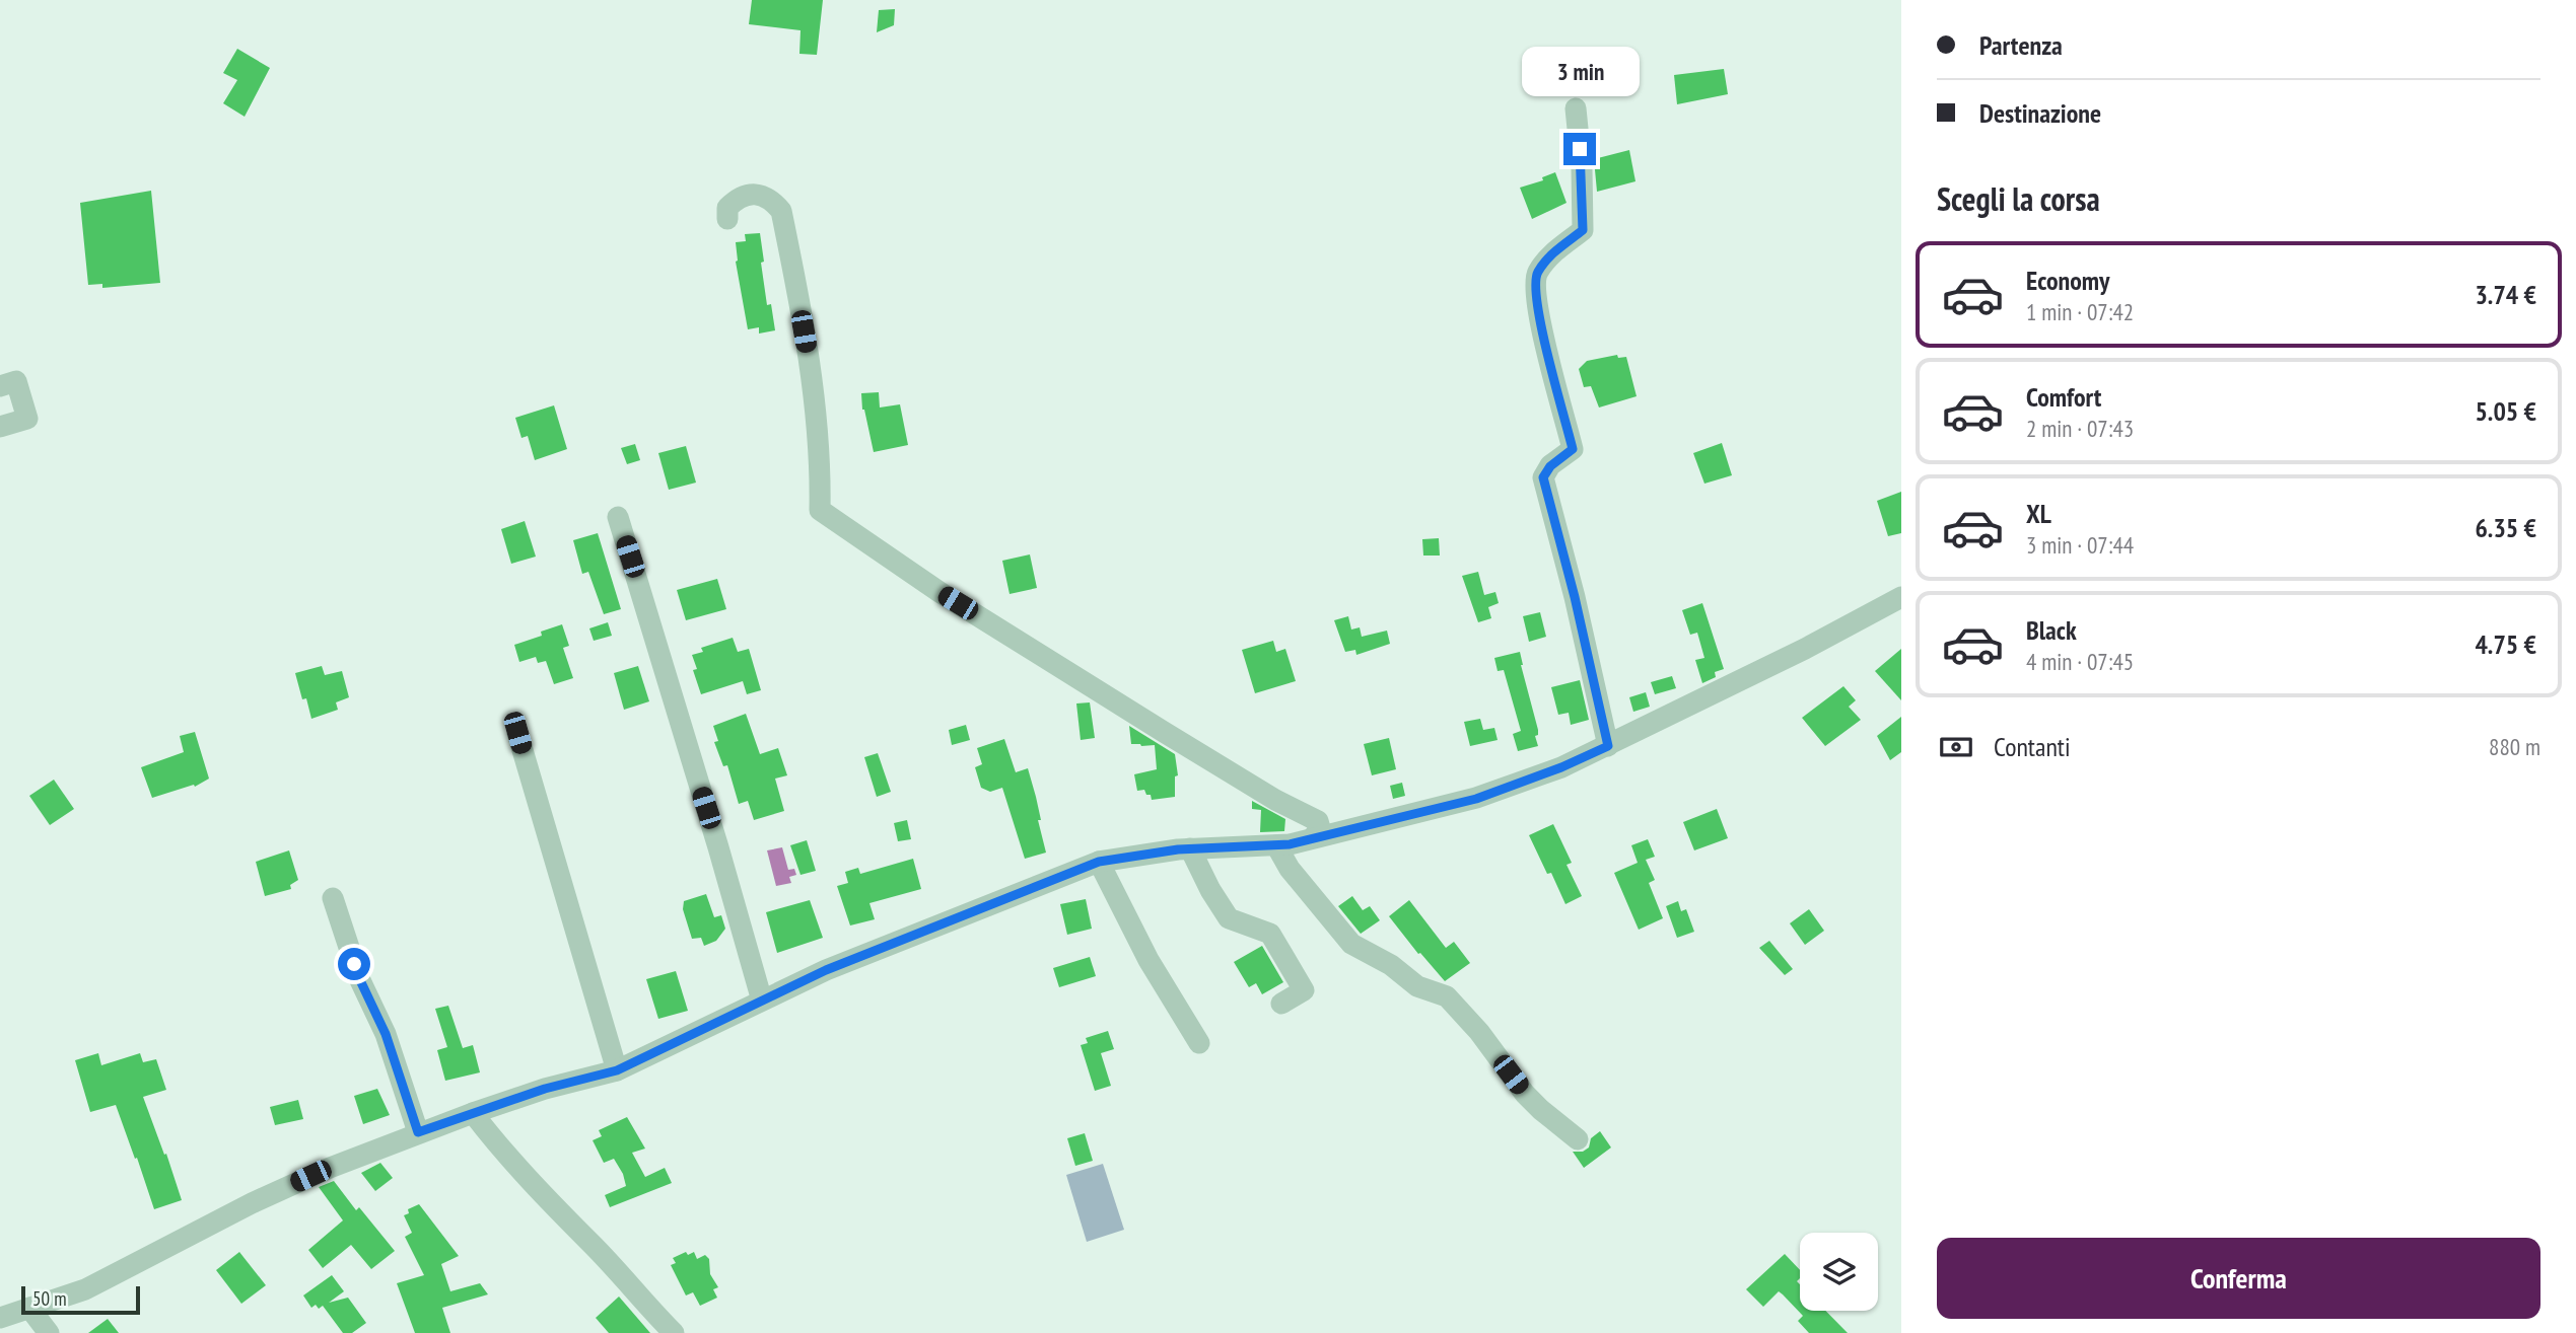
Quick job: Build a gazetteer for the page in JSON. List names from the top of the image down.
{
  "scale_bar": "50 m",
  "page": {
    "banner": ["Partenza", "Destinazione"],
    "bubble": "3 min",
    "heading": "Scegli la corsa",
    "list": [
      {
        "name": "Economy",
        "note": "1 min · 07:42",
        "value": "3.74 €"
      },
      {
        "name": "Comfort",
        "note": "2 min · 07:43",
        "value": "5.05 €"
      },
      {
        "name": "XL",
        "note": "3 min · 07:44",
        "value": "6.35 €"
      },
      {
        "name": "Black",
        "note": "4 min · 07:45",
        "value": "4.75 €"
      }
    ],
    "pay": ["Contanti", "880 m"],
    "buttons": "Conferma",
    "scale": "50 m"
  }
}
